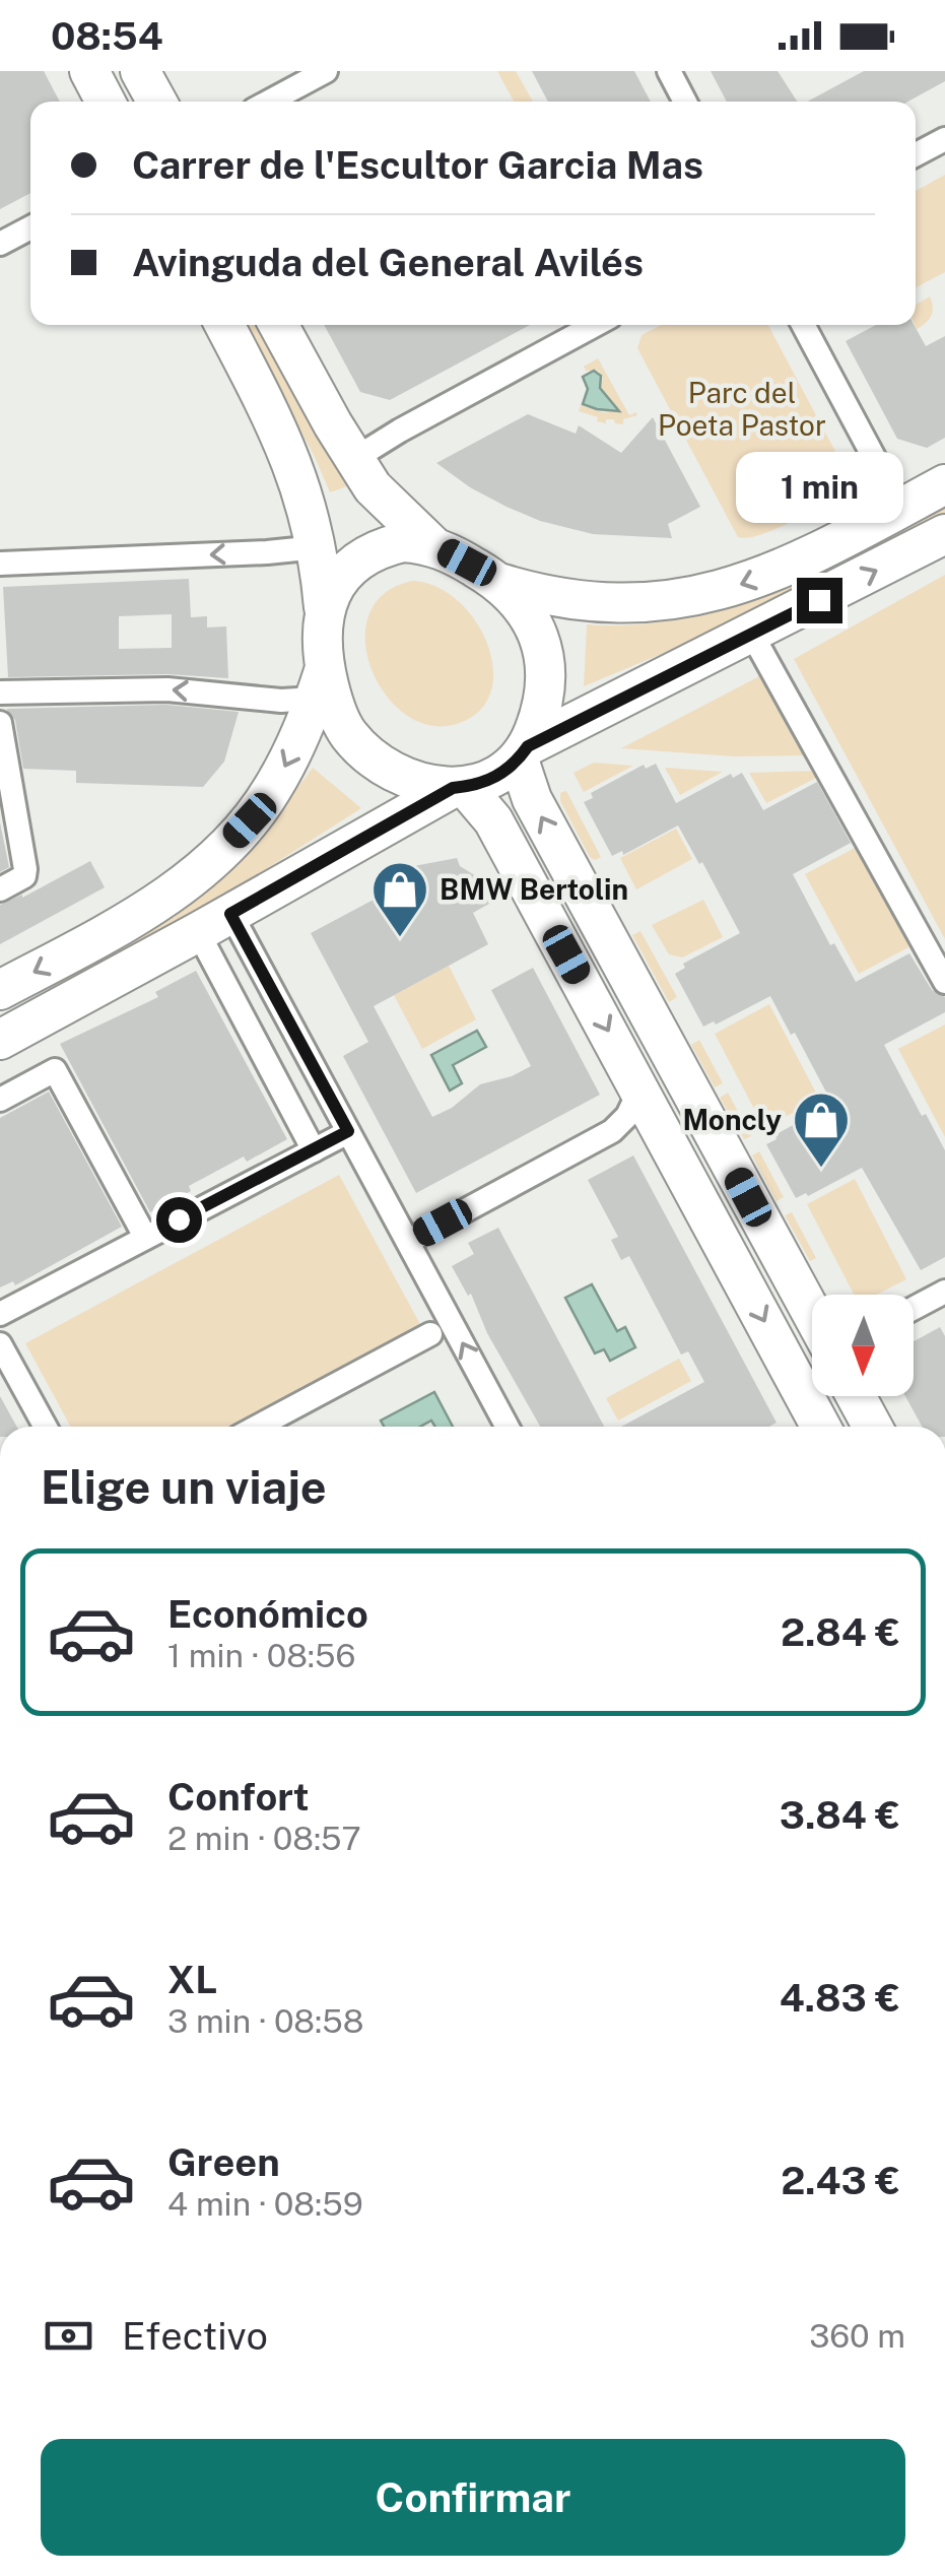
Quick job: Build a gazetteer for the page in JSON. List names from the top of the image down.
{
  "parks": ["Parc del Poeta Pastor"],
  "places": {
    "shop": ["BMW Bertolin", "Moncly"]
  },
  "north": "bottom",
  "page": {
    "status": "08:54",
    "banner": ["Carrer de l'Escultor Garcia Mas", "Avinguda del General Avilés"],
    "bubble": "1 min",
    "heading": "Elige un viaje",
    "list": [
      {
        "name": "Económico",
        "note": "1 min · 08:56",
        "value": "2.84 €"
      },
      {
        "name": "Confort",
        "note": "2 min · 08:57",
        "value": "3.84 €"
      },
      {
        "name": "XL",
        "note": "3 min · 08:58",
        "value": "4.83 €"
      },
      {
        "name": "Green",
        "note": "4 min · 08:59",
        "value": "2.43 €"
      }
    ],
    "pay": ["Efectivo", "360 m"],
    "buttons": "Confirmar"
  }
}
